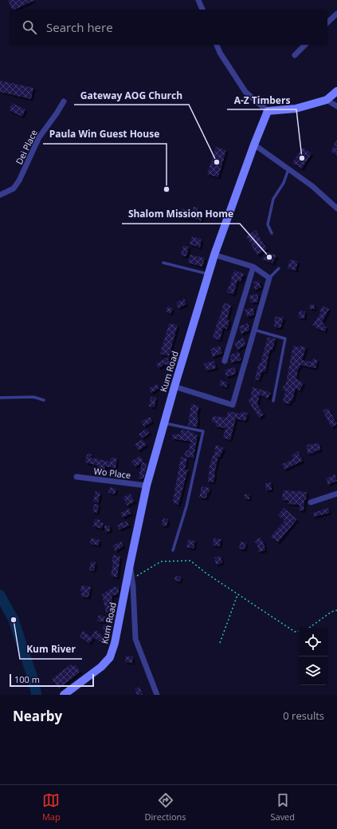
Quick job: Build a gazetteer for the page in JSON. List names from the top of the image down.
{
  "streets": {
    "street": ["Dei Place", "Kum Road", "Wo Place"]
  },
  "crossings": [
    ["Kum Road", "Wo Place"]
  ],
  "places": [
    "A-Z Timbers",
    "Gateway AOG Church",
    "Paula Win Guest House",
    "Shalom Mission Home",
    "Kum River"
  ],
  "scale_bar": "100 m",
  "page": {
    "search": "Search here",
    "scale": "100 m",
    "heading": ["Nearby", "0 results"],
    "nav": ["Map", "Directions", "Saved"]
  }
}
